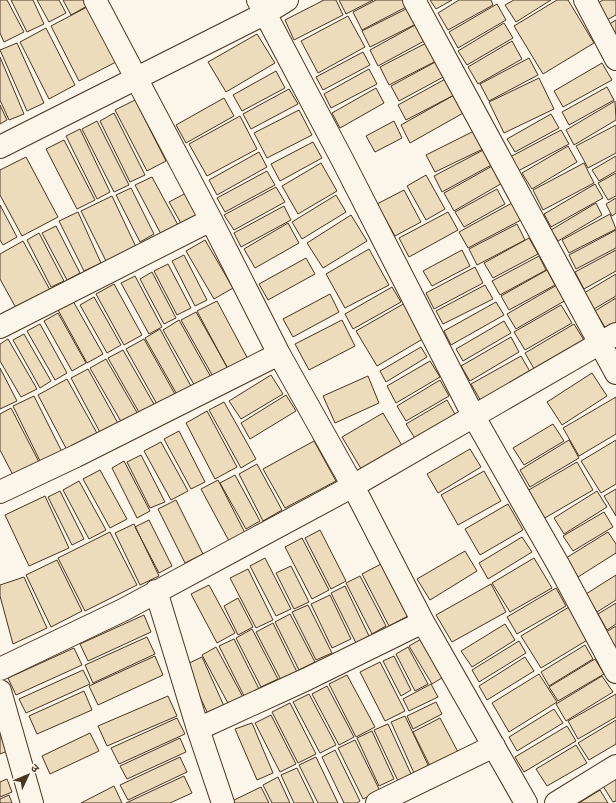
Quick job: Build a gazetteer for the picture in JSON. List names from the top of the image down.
{
  "north": "top right"
}
